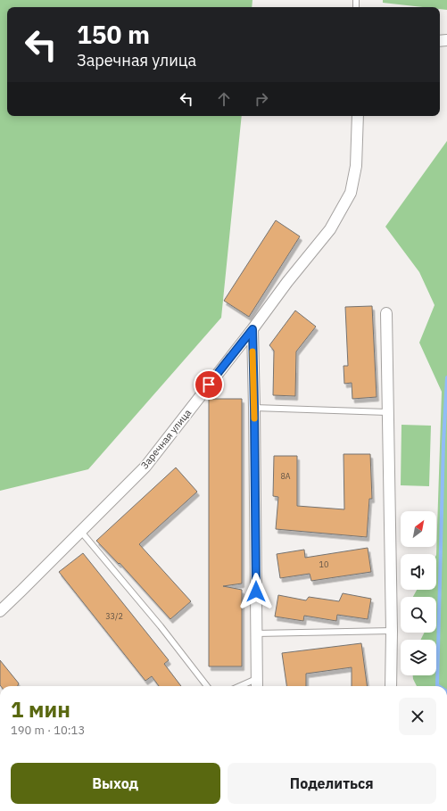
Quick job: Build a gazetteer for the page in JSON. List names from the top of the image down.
{
  "streets": {
    "street": ["Заречная улица"]
  },
  "house_numbers": ["8А", "10", "33/2"],
  "north": "top right",
  "page": {
    "turn": ["150 m", "Заречная улица"],
    "heading": ["1 мин", "190 m · 10:13"],
    "buttons": ["Выход", "Поделиться"]
  }
}
